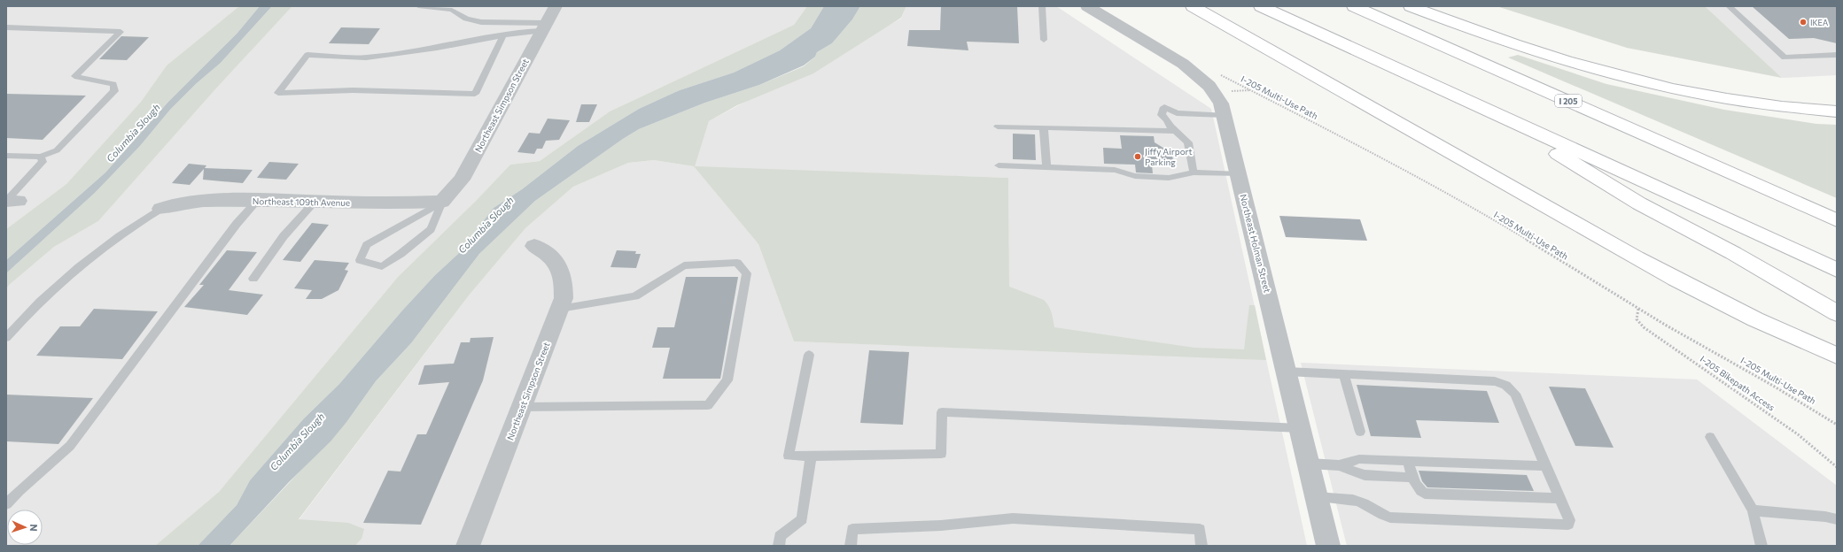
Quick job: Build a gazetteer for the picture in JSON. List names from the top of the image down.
{
  "streets": {
    "highway": ["I 205"],
    "street": ["Northeast Simpson Street", "Northeast 109th Avenue", "Northeast Holman Street"],
    "path": ["I-205 Multi-Use Path", "I-205 Bikepath Access"]
  },
  "crossings": [
    ["I-205 Multi-Use Path", "I-205 Bikepath Access"],
    ["Northeast Simpson Street", "Northeast 109th Avenue"]
  ],
  "water": ["Columbia Slough"],
  "places": ["IKEA", "Jiffy Airport Parking"],
  "north": "right"
}
